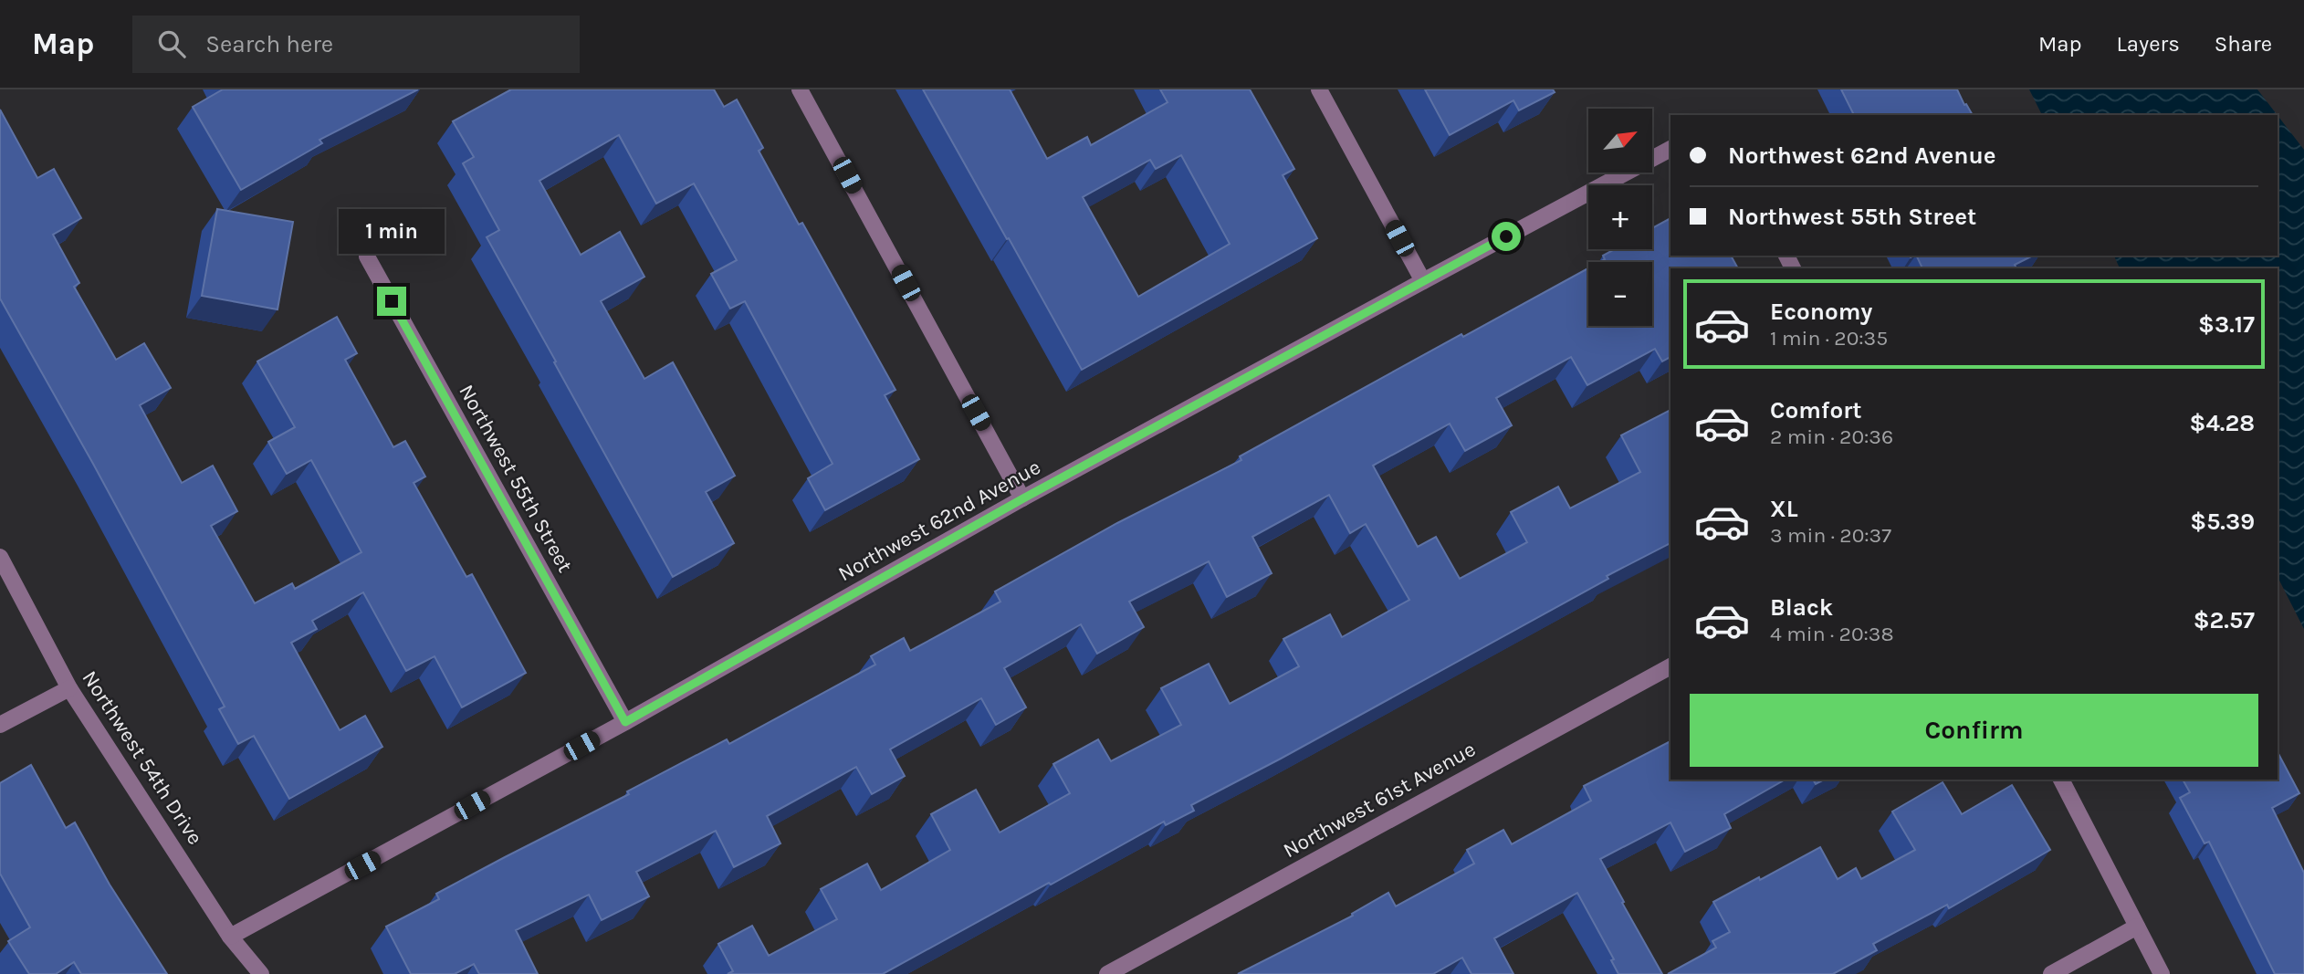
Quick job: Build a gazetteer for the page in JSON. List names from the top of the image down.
{
  "streets": {
    "street": [
      "Northwest 55th Street",
      "Northwest 62nd Avenue",
      "Northwest 54th Drive",
      "Northwest 61st Avenue"
    ]
  },
  "crossings": [
    ["Northwest 55th Street", "Northwest 62nd Avenue"],
    ["Northwest 62nd Avenue", "Northwest 54th Drive"]
  ],
  "north": "top right",
  "page": {
    "header": "Map",
    "search": "Search here",
    "nav": ["Map", "Layers", "Share"],
    "map_buttons": ["+", "−"],
    "banner": ["Northwest 62nd Avenue", "Northwest 55th Street"],
    "bubble": "1 min",
    "list": [
      {
        "name": "Economy",
        "note": "1 min · 20:35",
        "value": "$3.17"
      },
      {
        "name": "Comfort",
        "note": "2 min · 20:36",
        "value": "$4.28"
      },
      {
        "name": "XL",
        "note": "3 min · 20:37",
        "value": "$5.39"
      },
      {
        "name": "Black",
        "note": "4 min · 20:38",
        "value": "$2.57"
      }
    ],
    "buttons": "Confirm"
  }
}
